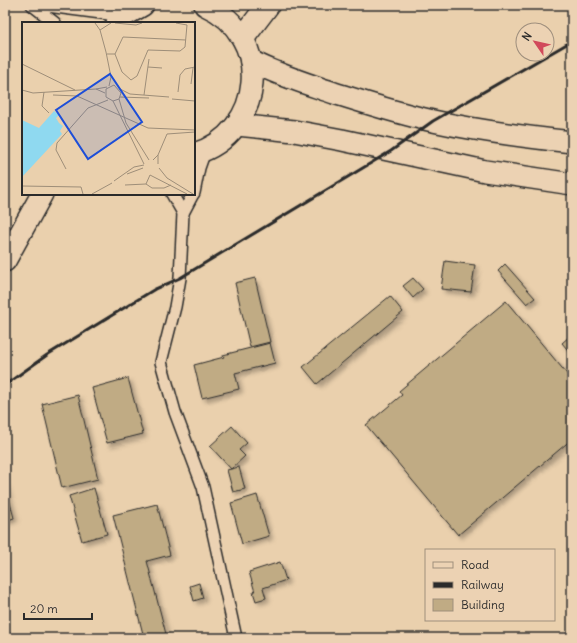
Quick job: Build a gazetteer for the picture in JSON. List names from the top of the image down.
{
  "legend": ["Road", "Railway", "Building"],
  "scale_bar": "20 m",
  "north": "top left"
}
